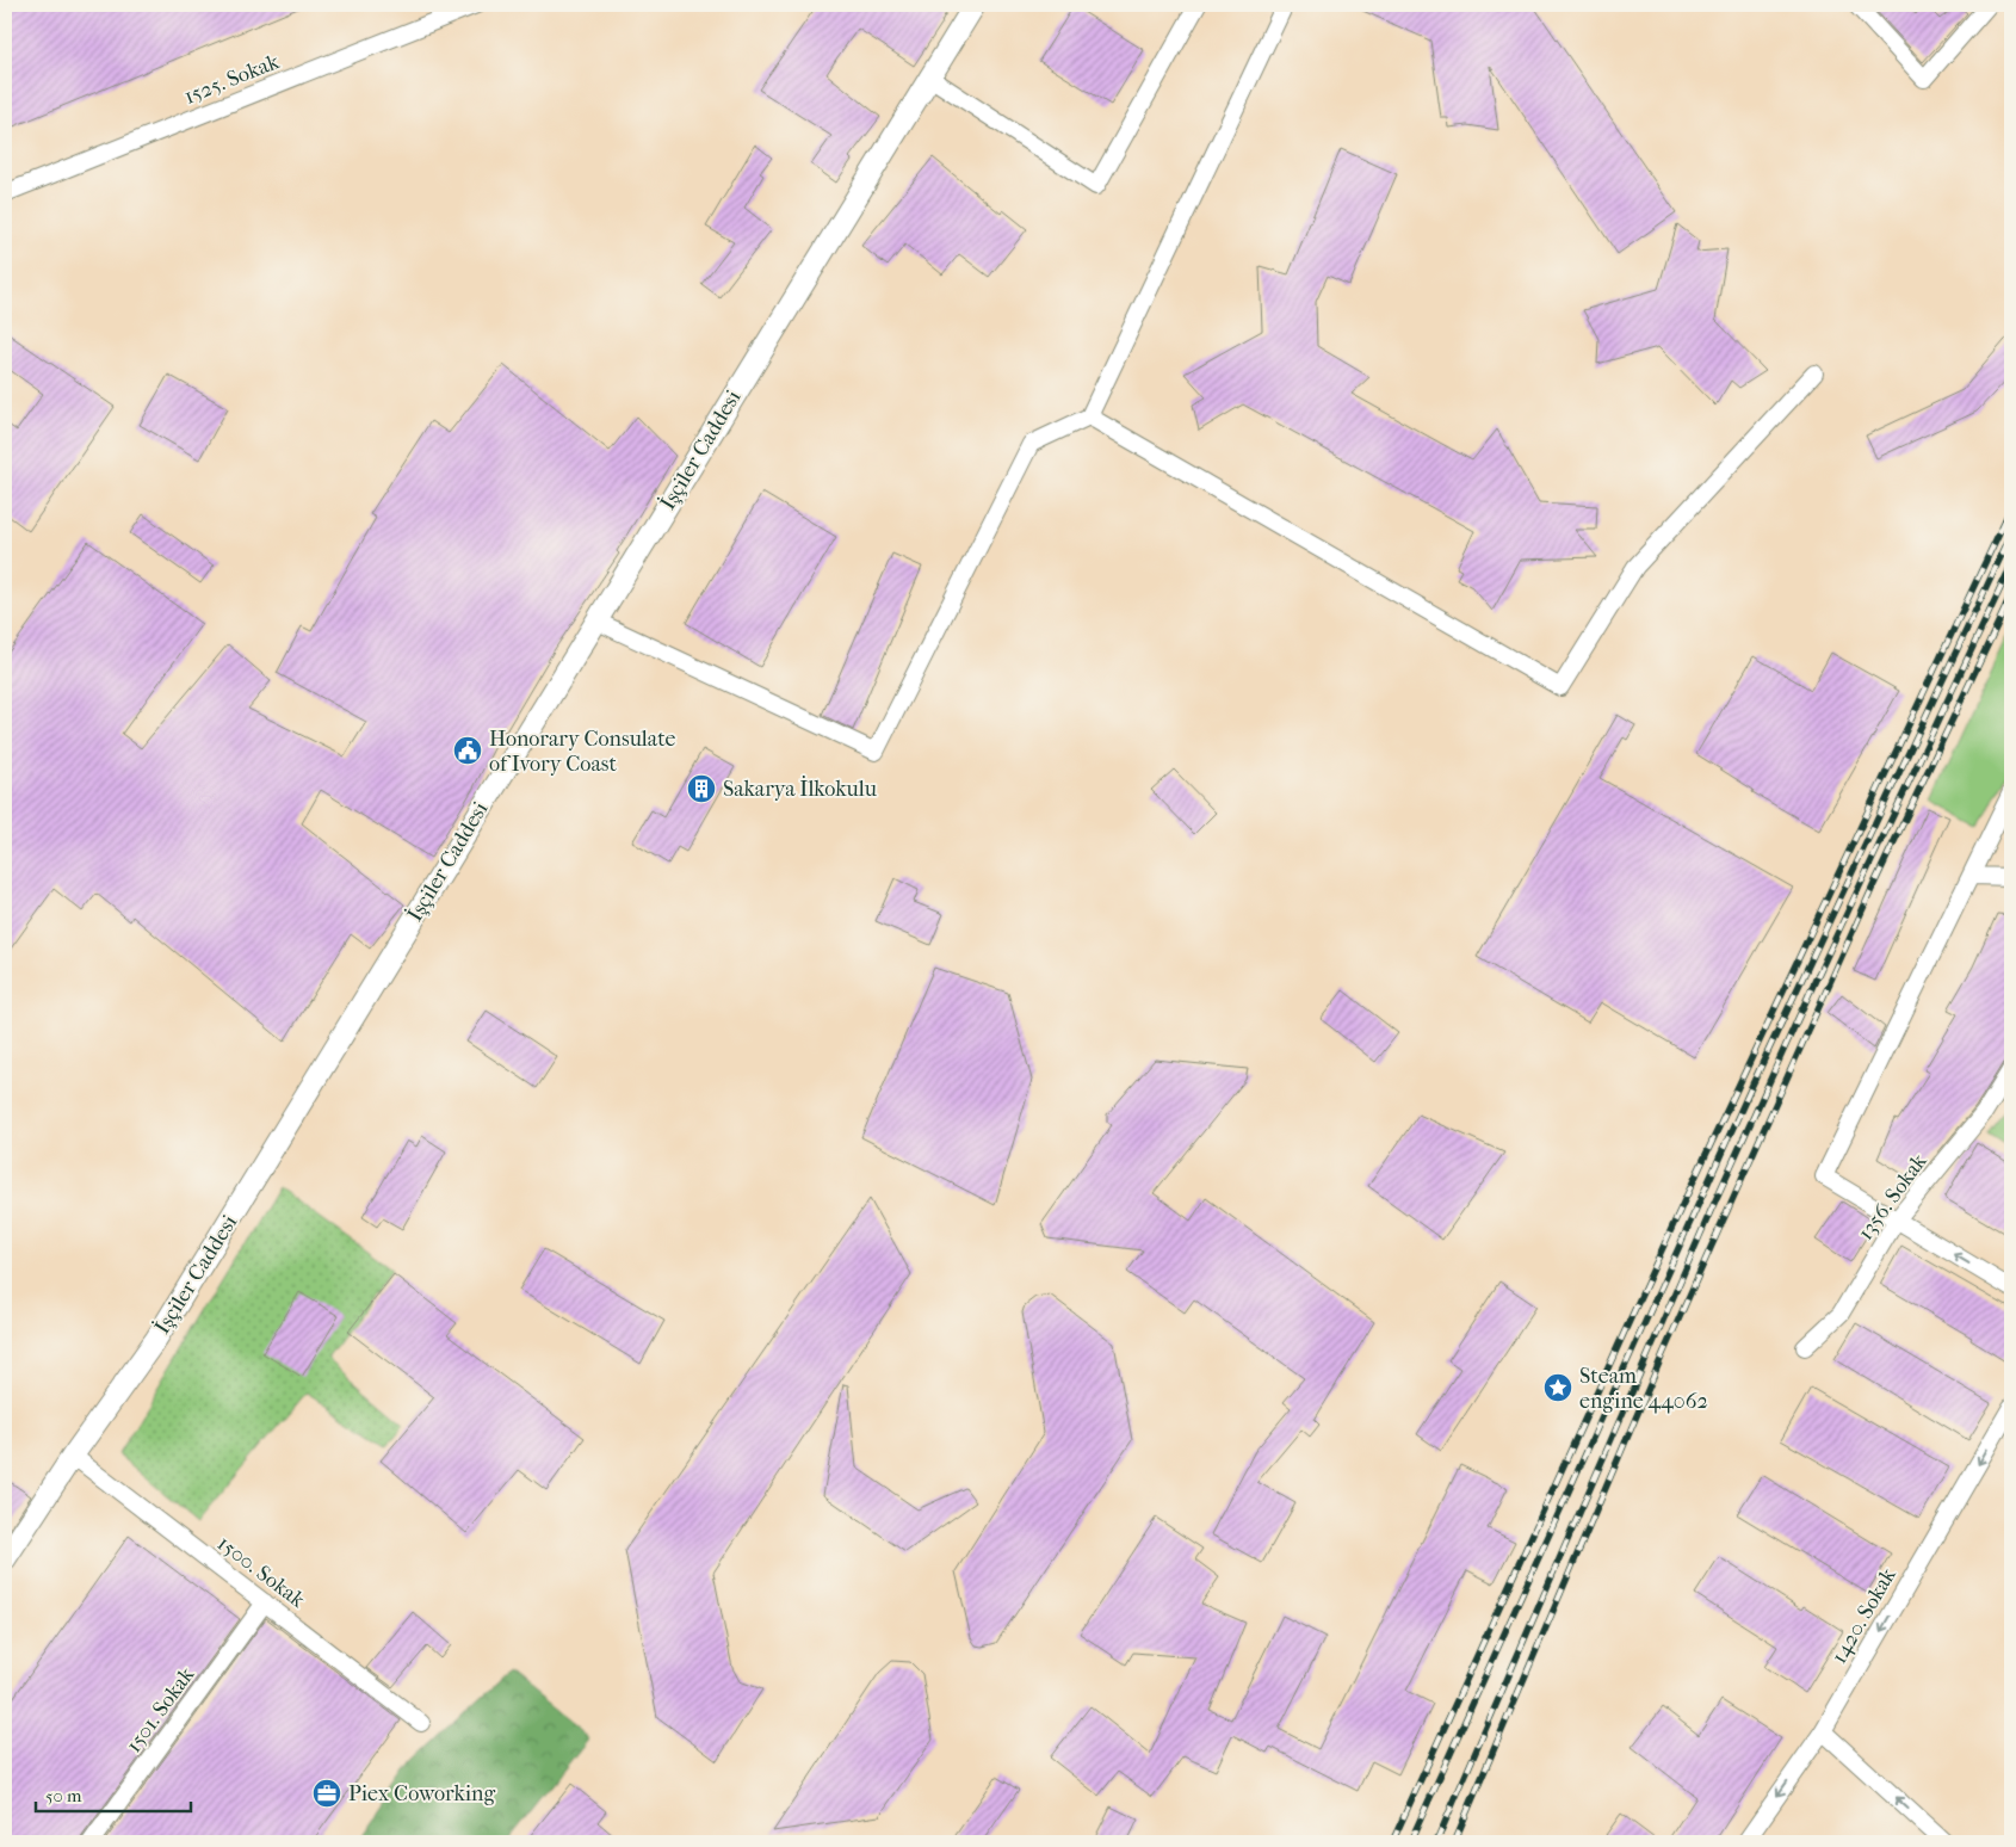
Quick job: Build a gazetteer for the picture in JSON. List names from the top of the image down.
{
  "streets": {
    "street": [
      "1525. Sokak",
      "İşçiler Caddesi",
      "1356. Sokak",
      "1500. Sokak",
      "1420. Sokak",
      "1501. Sokak"
    ]
  },
  "crossings": [
    ["İşçiler Caddesi", "1500. Sokak"],
    ["1500. Sokak", "1501. Sokak"]
  ],
  "one_way": ["1420. Sokak"],
  "places": {
    "public building": ["Honorary Consulate of Ivory Coast"],
    "building": ["Sakarya İlkokulu"],
    "place": ["Steam engine 44062"],
    "office": ["Piex Coworking"]
  },
  "scale_bar": "50 m"
}
